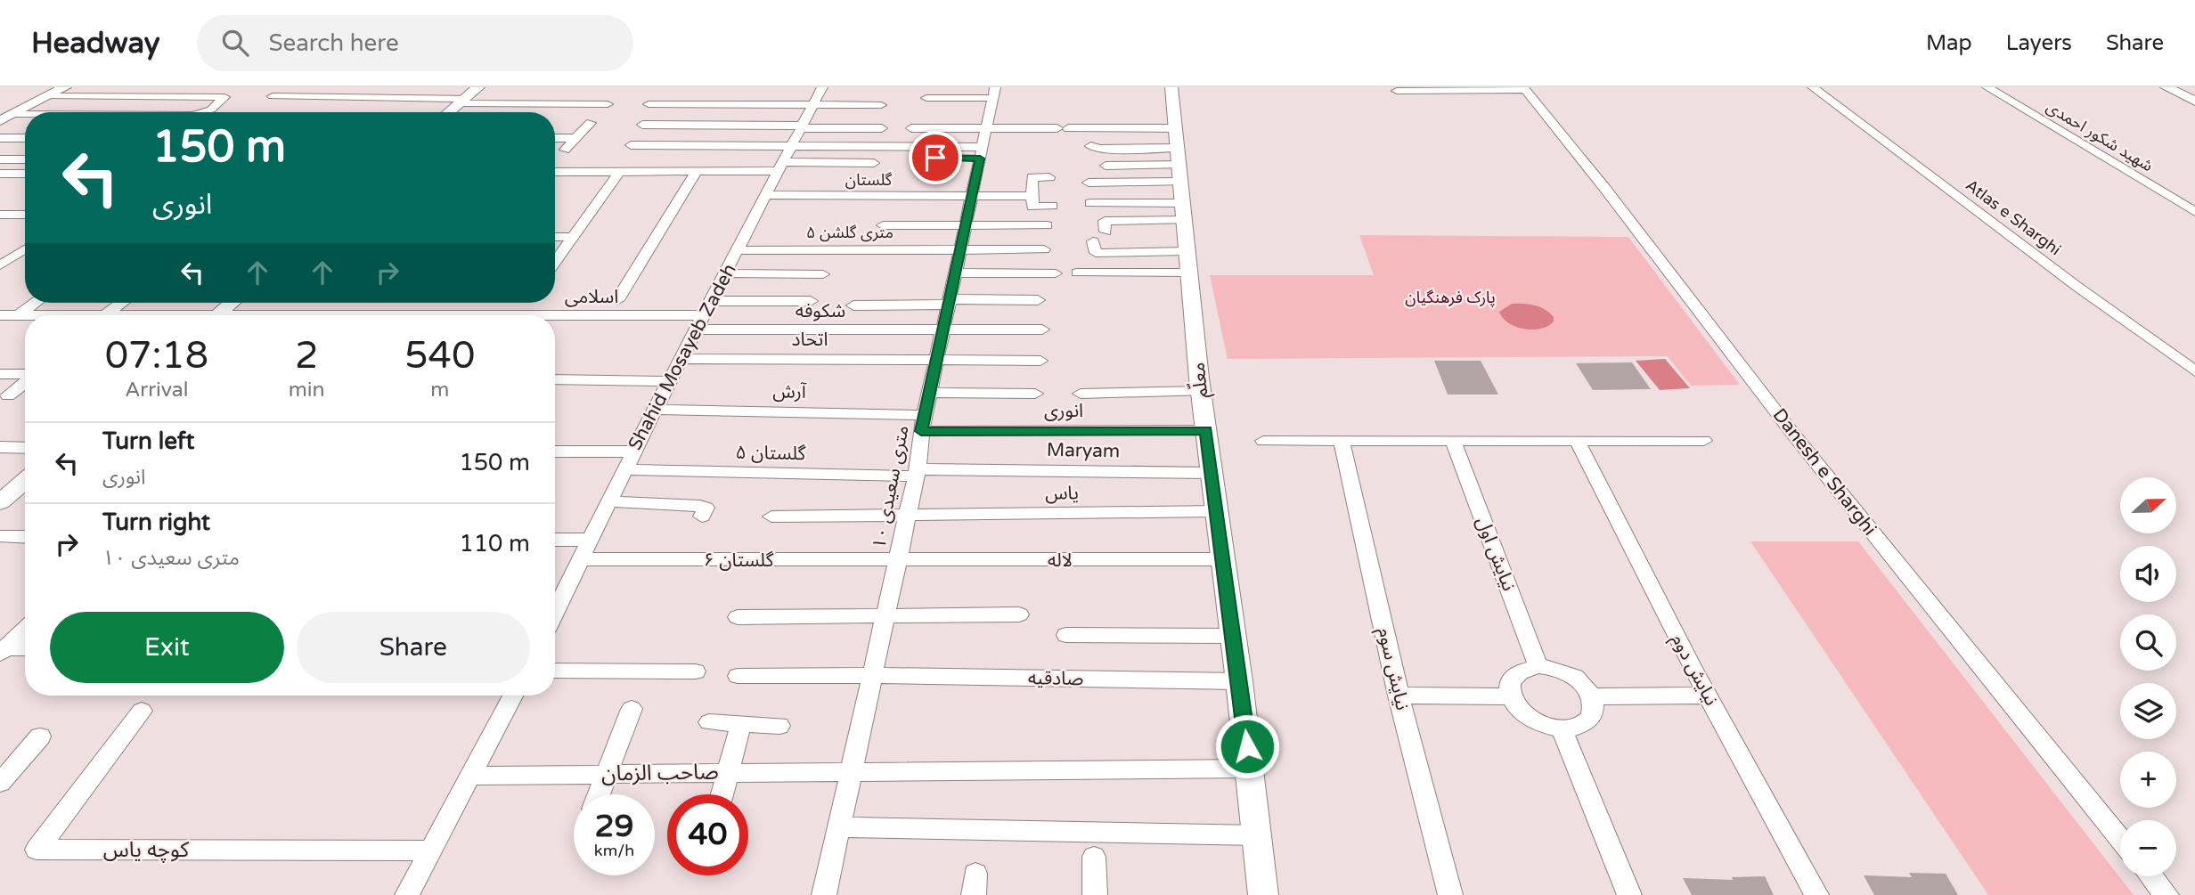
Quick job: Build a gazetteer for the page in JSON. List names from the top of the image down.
{
  "streets": {
    "street": [
      "شهید شکور احمدی",
      "گلستان",
      "Atlas e Sharghi",
      "۵ متری گلشن",
      "اسلامی",
      "شکوفه",
      "اتحاد",
      "Shahid Mosayeb Zadeh",
      "معلّم",
      "آرش",
      "انوری",
      "Maryam",
      "گلستان ۵",
      "Danesh e Sharghi",
      "۱۰ متری سعیدی",
      "یاس",
      "نیایش اول",
      "گلستان ۶",
      "لاله",
      "نیایش سوم",
      "نیایش دوم",
      "صادقیه",
      "صاحب الزمان",
      "کوچه یاس"
    ]
  },
  "crossings": [
    ["گلستان", "Shahid Mosayeb Zadeh"],
    ["گلستان", "۱۰ متری سعیدی"],
    ["۵ متری گلشن", "Shahid Mosayeb Zadeh"],
    ["۵ متری گلشن", "۱۰ متری سعیدی"],
    ["اسلامی", "Shahid Mosayeb Zadeh"],
    ["شکوفه", "Shahid Mosayeb Zadeh"],
    ["شکوفه", "۱۰ متری سعیدی"],
    ["اتحاد", "Shahid Mosayeb Zadeh"],
    ["اتحاد", "۱۰ متری سعیدی"],
    ["Shahid Mosayeb Zadeh", "آرش"],
    ["Shahid Mosayeb Zadeh", "گلستان ۵"],
    ["Shahid Mosayeb Zadeh", "گلستان ۶"],
    ["معلّم", "انوری"],
    ["معلّم", "Maryam"],
    ["معلّم", "یاس"],
    ["معلّم", "لاله"],
    ["معلّم", "صادقیه"],
    ["معلّم", "صاحب الزمان"],
    ["آرش", "انوری"],
    ["آرش", "۱۰ متری سعیدی"],
    ["انوری", "۱۰ متری سعیدی"],
    ["Maryam", "گلستان ۵"],
    ["Maryam", "۱۰ متری سعیدی"],
    ["گلستان ۵", "۱۰ متری سعیدی"],
    ["۱۰ متری سعیدی", "یاس"],
    ["۱۰ متری سعیدی", "گلستان ۶"],
    ["۱۰ متری سعیدی", "لاله"],
    ["۱۰ متری سعیدی", "صادقیه"],
    ["۱۰ متری سعیدی", "صاحب الزمان"],
    ["گلستان ۶", "لاله"]
  ],
  "parks": ["پارک فرهنگیان"],
  "north": "right",
  "page": {
    "header": "Headway",
    "search": "Search here",
    "nav": ["Map", "Layers", "Share"],
    "turn": ["150 m", "انوری"],
    "eta": [
      "07:18",
      "Arrival",
      "2",
      "min",
      "540",
      "m"
    ],
    "list": [
      {
        "name": "Turn left",
        "note": "انوری",
        "value": "150 m"
      },
      {
        "name": "Turn right",
        "note": "۱۰ متری سعیدی",
        "value": "110 m"
      }
    ],
    "map_buttons": ["+", "−"],
    "buttons": ["Exit", "Share"],
    "speed": "29 km/h",
    "limit": "40"
  }
}
